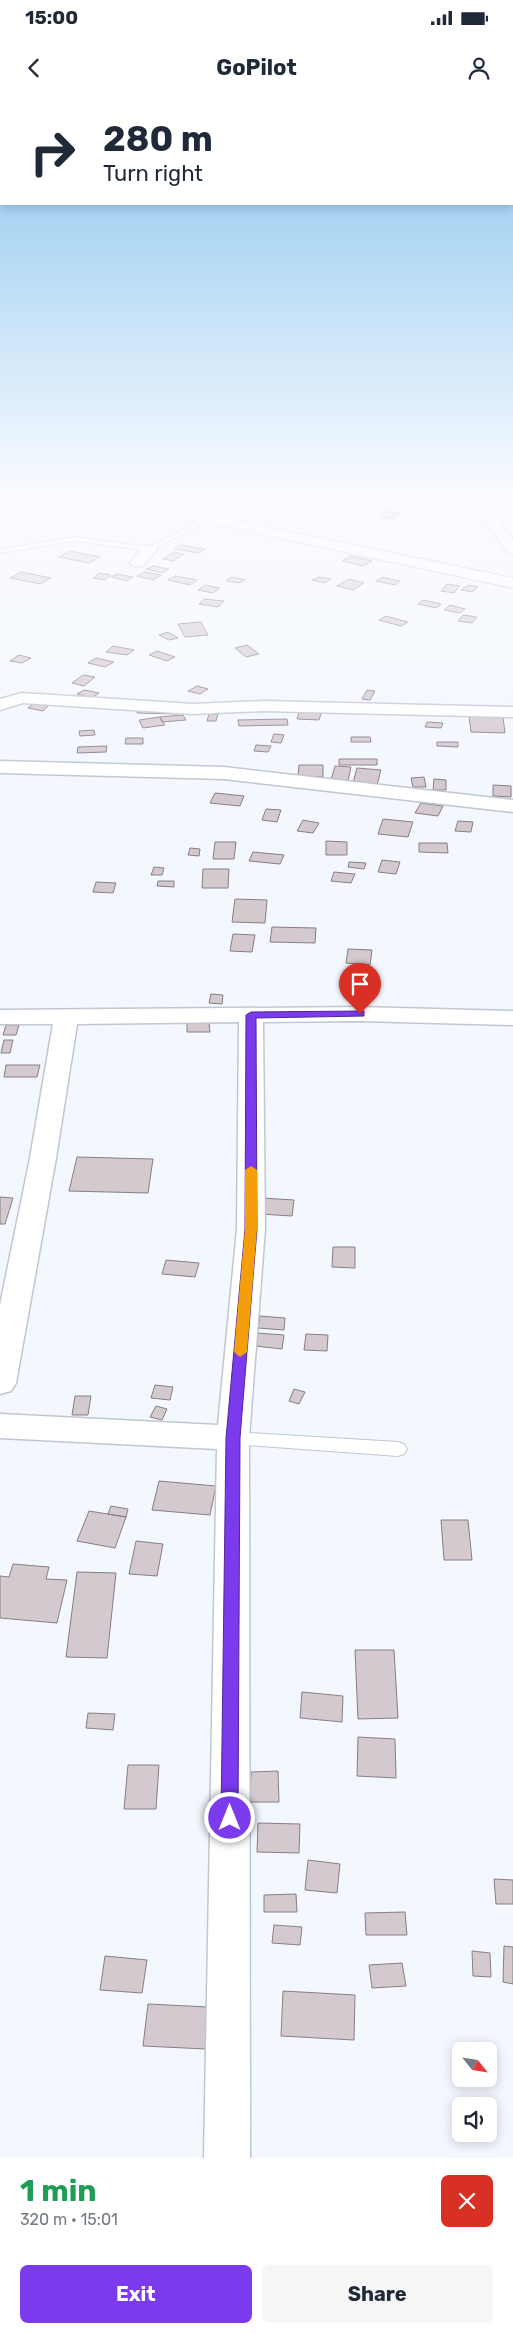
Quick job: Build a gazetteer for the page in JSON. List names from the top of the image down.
{
  "north": "bottom right",
  "page": {
    "status": "15:00",
    "header": "GoPilot",
    "turn": ["280 m", "Turn right"],
    "heading": ["1 min", "320 m · 15:01"],
    "buttons": ["Exit", "Share"]
  }
}
